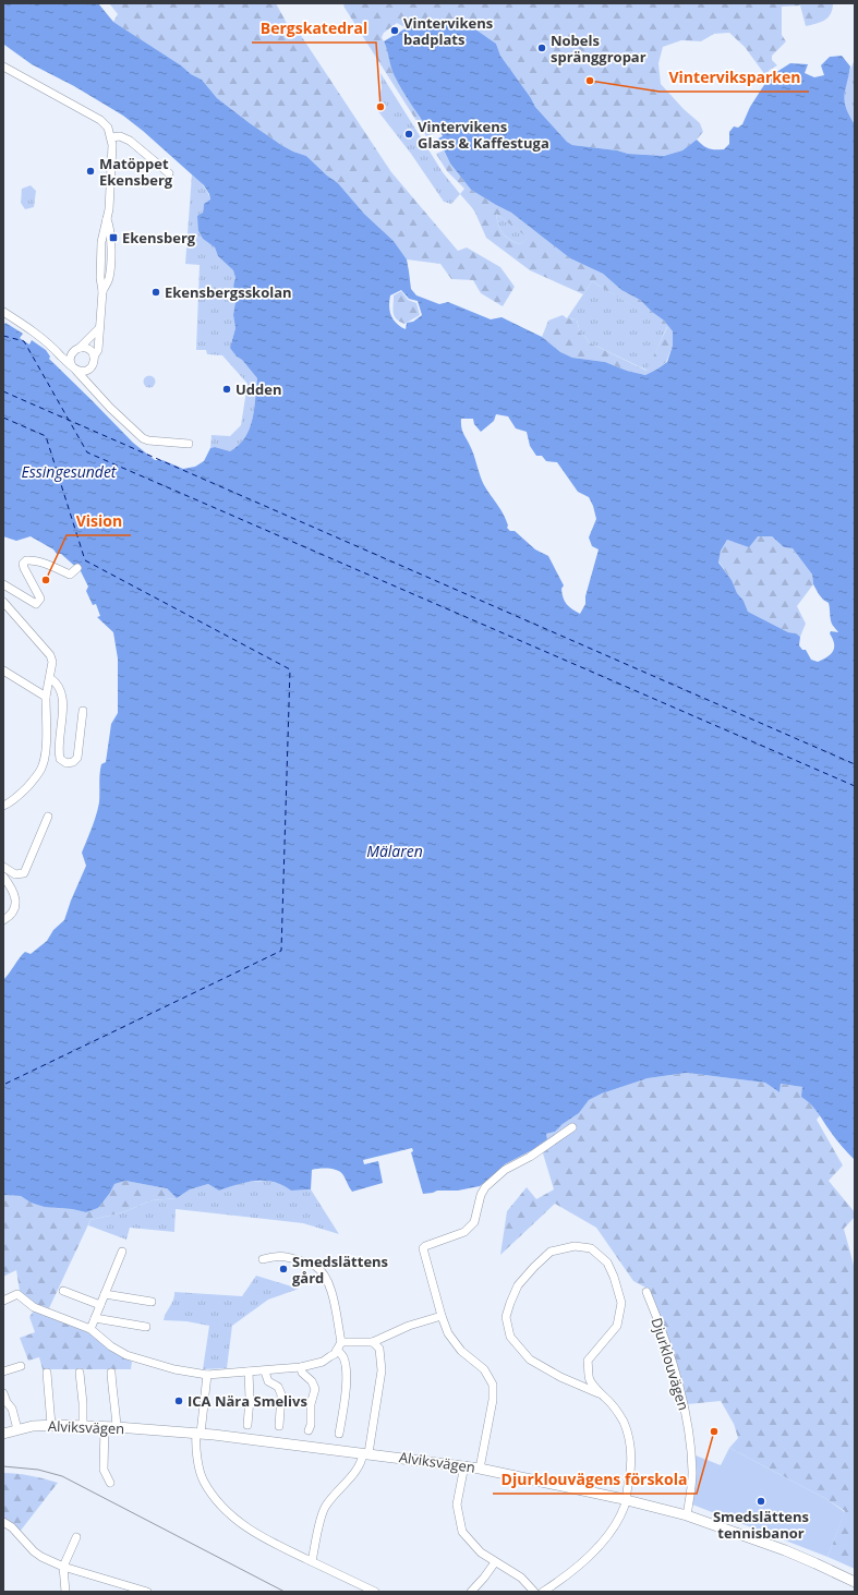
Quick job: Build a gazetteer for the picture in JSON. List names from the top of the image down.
{
  "streets": {
    "street": ["Djurklouvägen", "Alviksvägen"]
  },
  "crossings": [
    ["Djurklouvägen", "Alviksvägen"]
  ],
  "water": ["Essingesundet", "Mälaren"],
  "places": {
    "other": [
      "Vintervikens badplats",
      "Nobels spränggropar",
      "Vinterviksparken",
      "Bergskatedral",
      "Vintervikens Glass & Kaffestuga",
      "Matöppet Ekensberg",
      "Ekensbergsskolan",
      "Udden",
      "Vision",
      "Smedslättens gård",
      "ICA Nära Smelivs",
      "Djurklouvägens förskola",
      "Smedslättens tennisbanor"
    ],
    "transit": ["Ekensberg"]
  }
}
